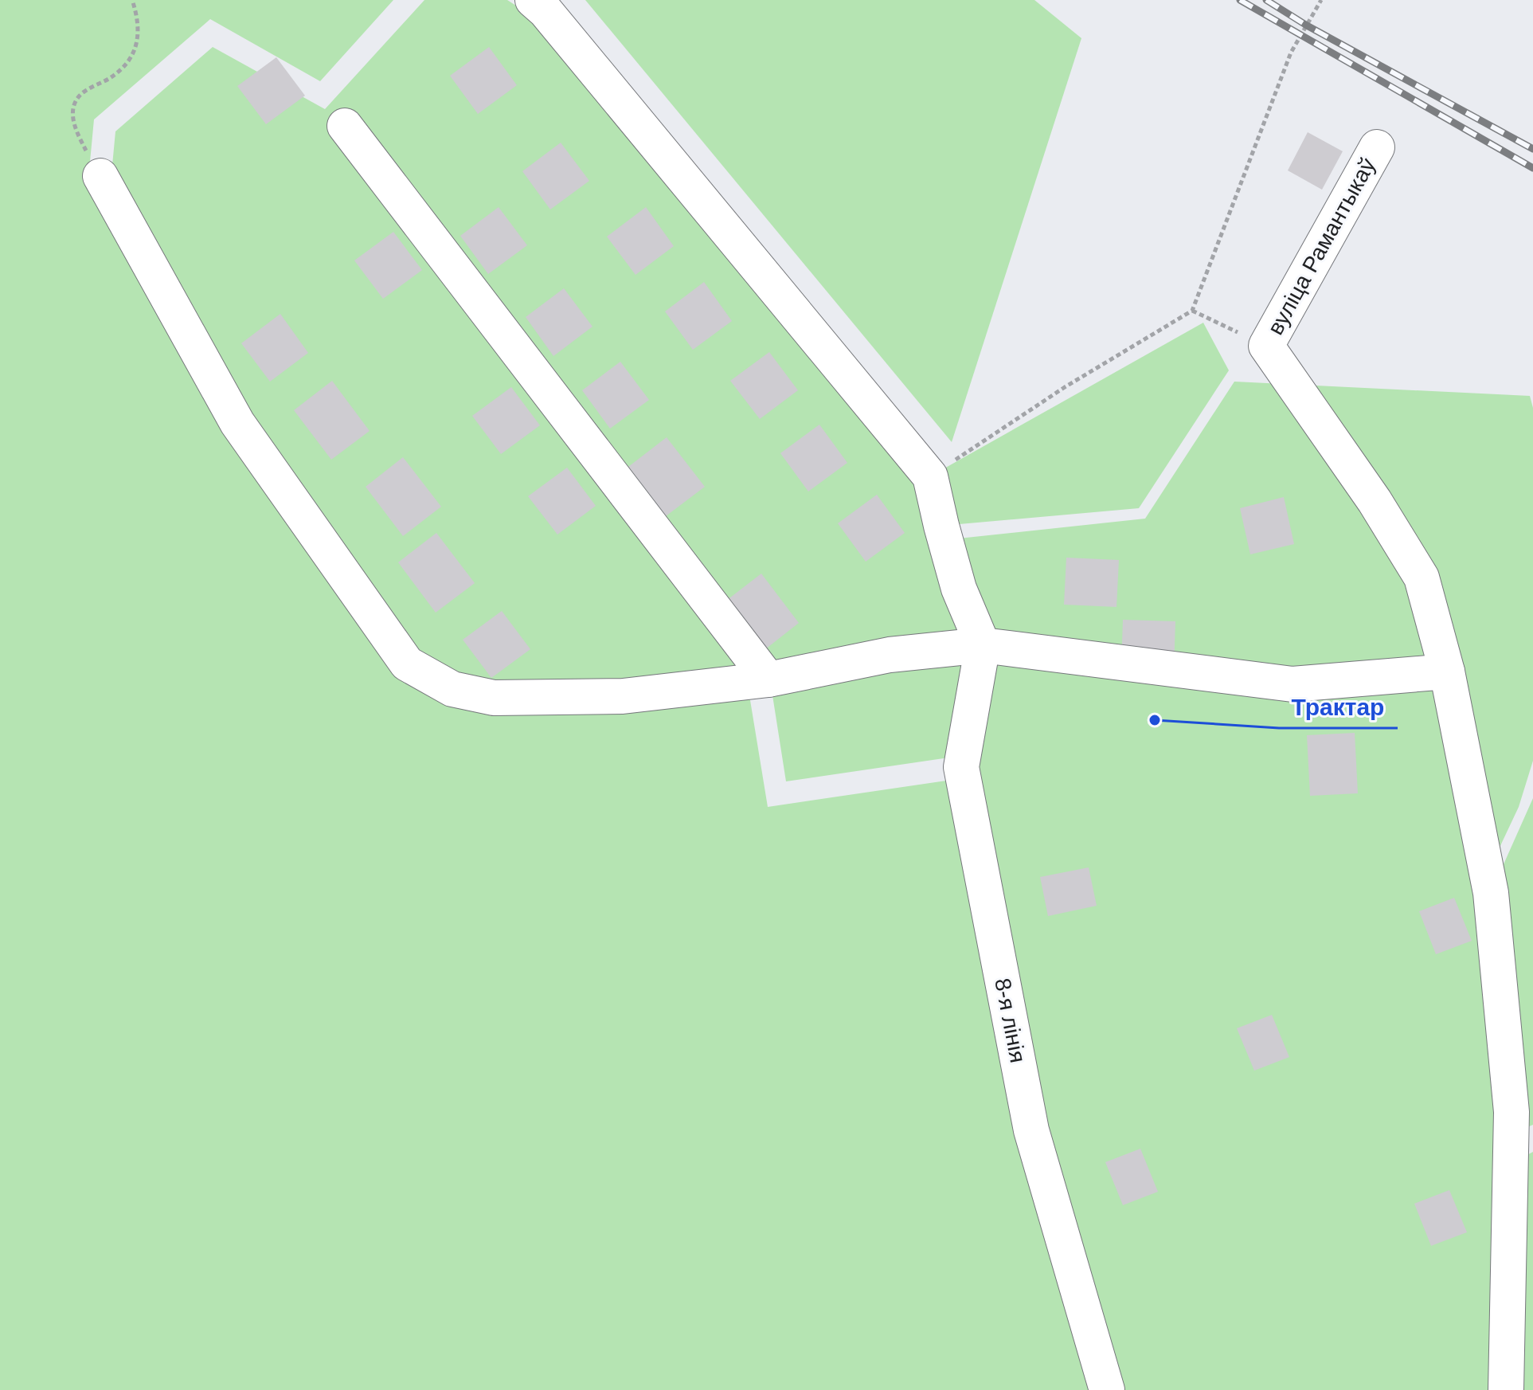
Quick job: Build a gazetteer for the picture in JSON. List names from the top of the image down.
{
  "streets": {
    "street": ["вуліца Рамантыкаў", "8-я лінія"]
  },
  "places": ["Трактар"]
}
